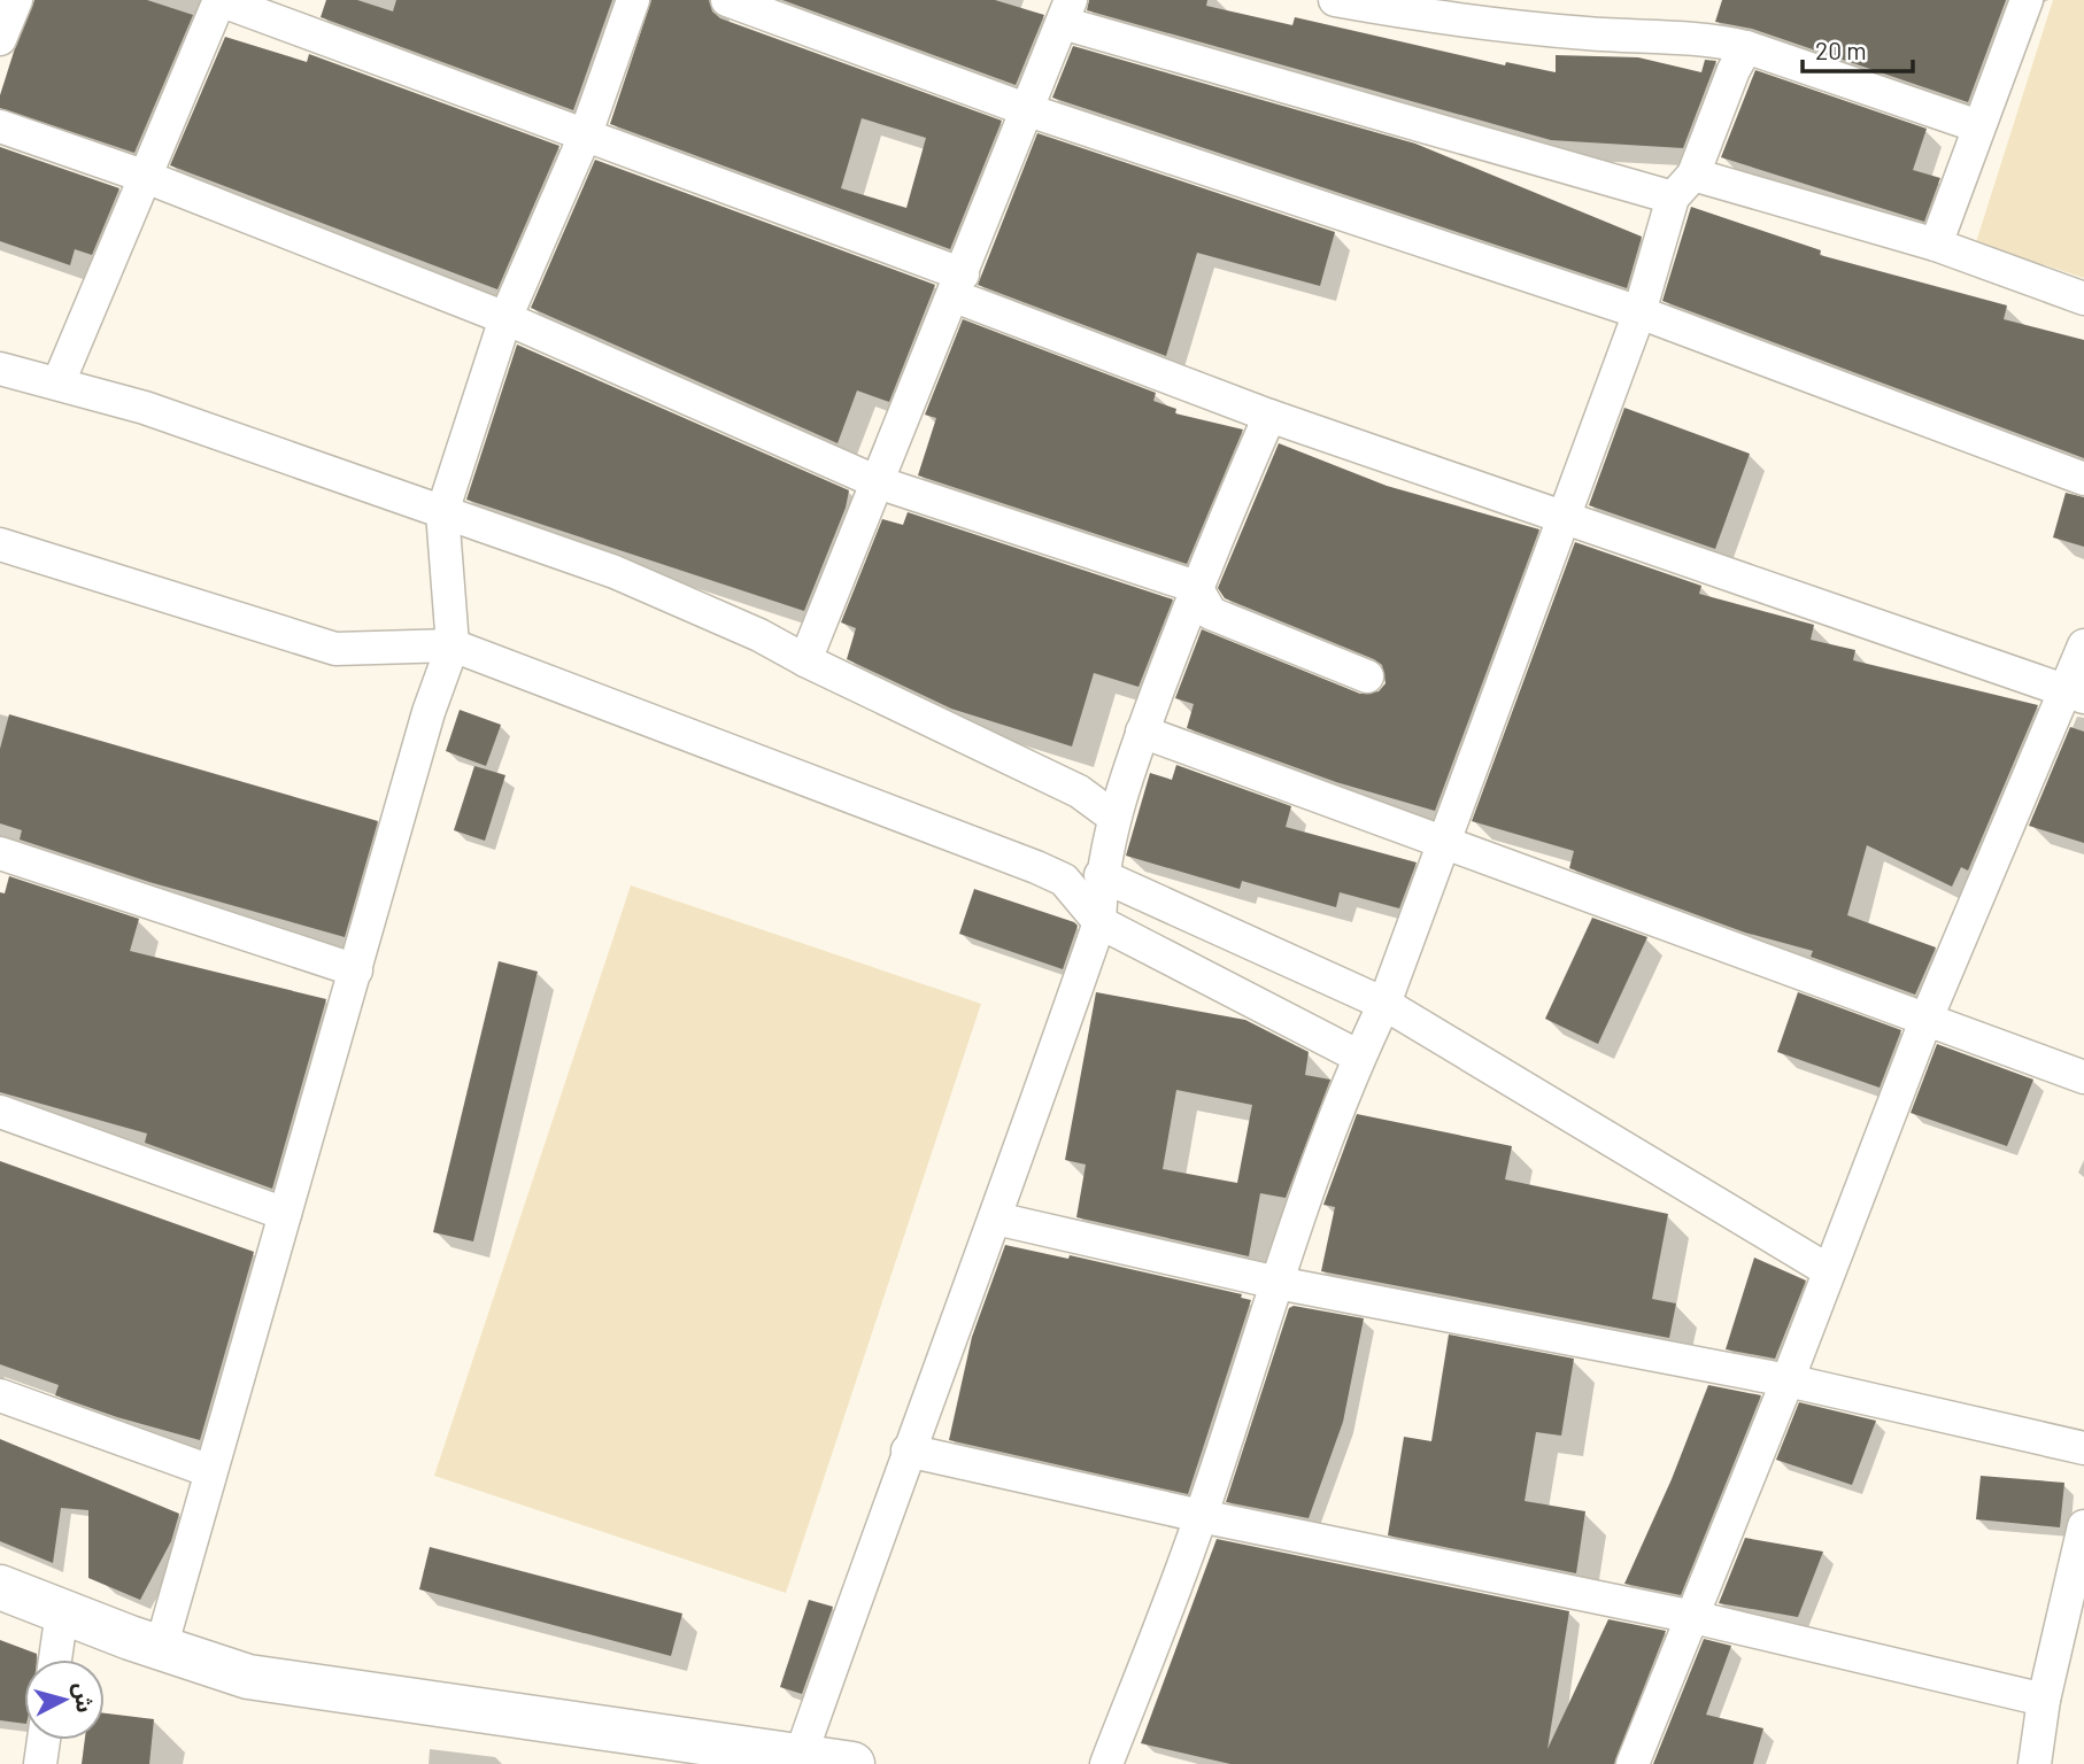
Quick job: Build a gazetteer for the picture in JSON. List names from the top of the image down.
{
  "scale_bar": "20 m",
  "north": "right"
}
